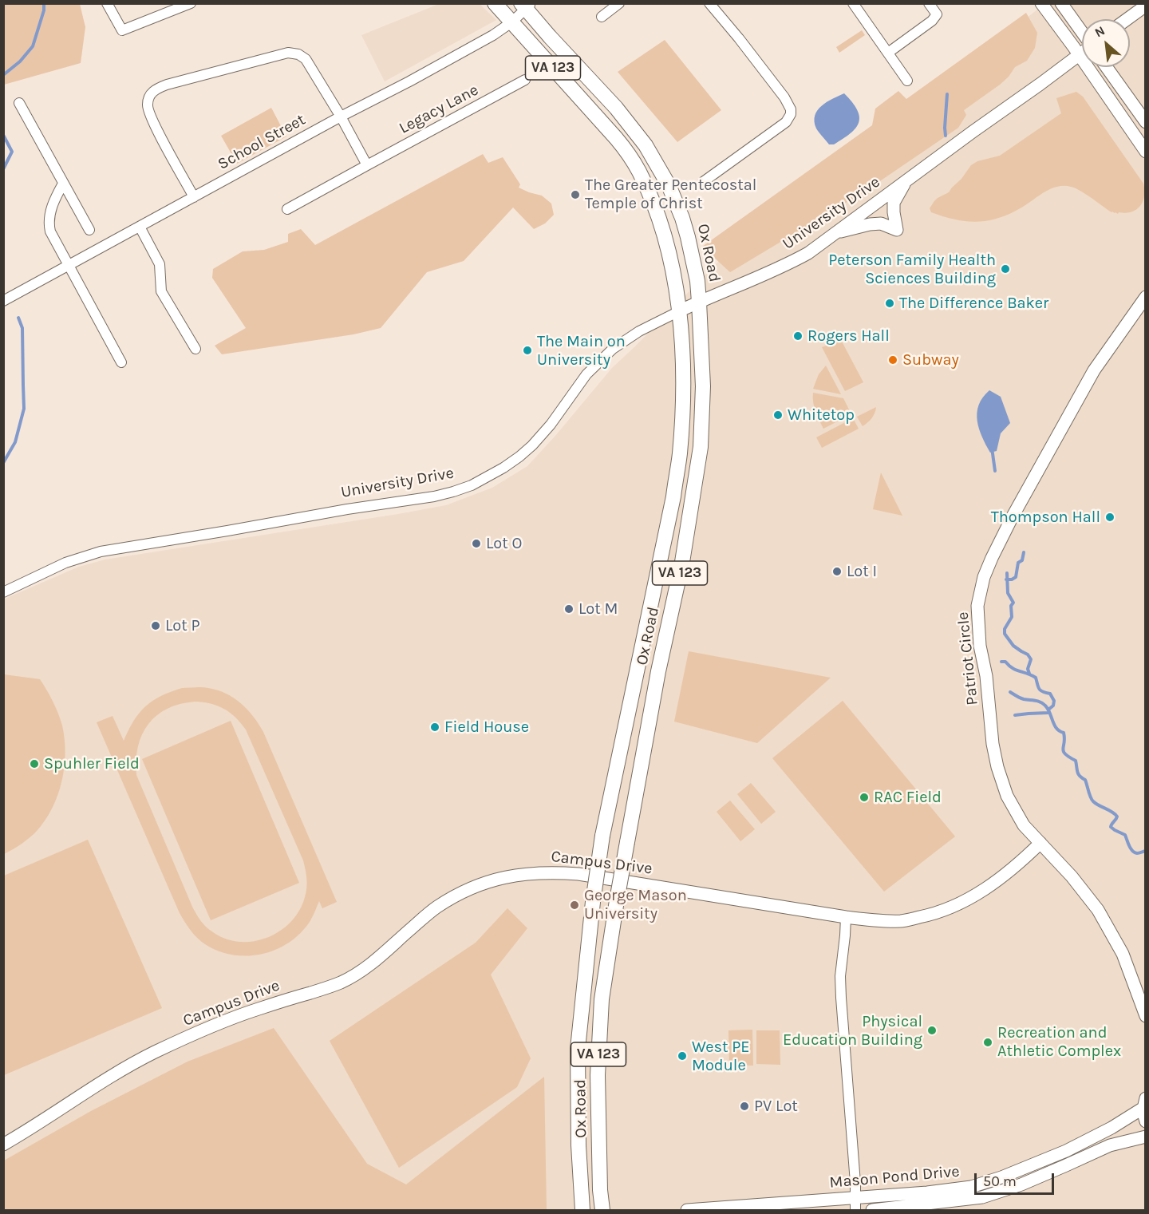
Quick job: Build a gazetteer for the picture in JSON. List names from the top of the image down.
{
  "streets": {
    "main road": ["VA 123", "Ox Road"],
    "street": [
      "Legacy Lane",
      "School Street",
      "University Drive",
      "Patriot Circle",
      "Campus Drive",
      "Mason Pond Drive"
    ]
  },
  "crossings": [
    ["VA 123", "School Street"],
    ["VA 123", "Ox Road"],
    ["School Street", "Ox Road"],
    ["University Drive", "Ox Road"],
    ["Patriot Circle", "Campus Drive"]
  ],
  "places": [
    "The Greater Pentecostal Temple of Christ",
    "Peterson Family Health Sciences Building",
    "The Difference Baker",
    "Rogers Hall",
    "The Main on University",
    "Subway",
    "Whitetop",
    "Thompson Hall",
    "Lot O",
    "Lot I",
    "Lot M",
    "Lot P",
    "Field House",
    "Spuhler Field",
    "RAC Field",
    "George Mason University",
    "Physical Education Building",
    "Recreation and Athletic Complex",
    "West PE Module",
    "PV Lot"
  ],
  "scale_bar": "50 m",
  "north": "top left"
}
